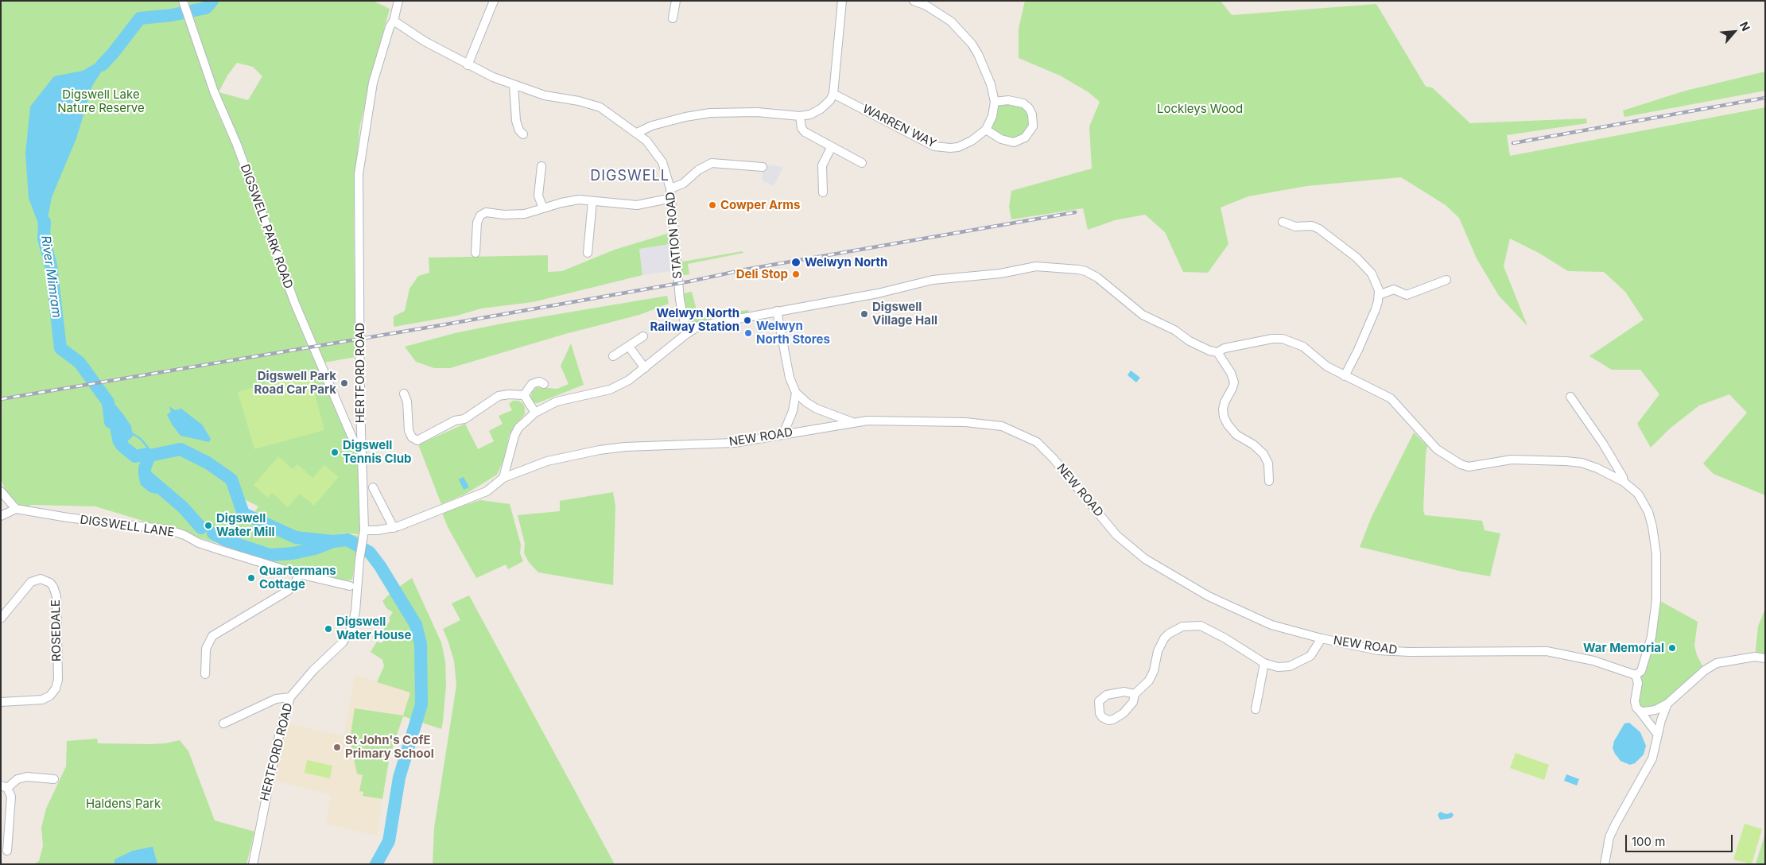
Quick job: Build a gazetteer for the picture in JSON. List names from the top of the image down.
{
  "streets": {
    "street": [
      "WARREN WAY",
      "DIGSWELL PARK ROAD",
      "STATION ROAD",
      "HERTFORD ROAD",
      "NEW ROAD",
      "DIGSWELL LANE",
      "ROSEDALE"
    ]
  },
  "crossings": [
    ["DIGSWELL PARK ROAD", "HERTFORD ROAD"],
    ["STATION ROAD", "HERTFORD ROAD"],
    ["HERTFORD ROAD", "NEW ROAD"]
  ],
  "districts": ["DIGSWELL"],
  "water": ["River Mimram"],
  "parks": ["Digswell Lake Nature Reserve", "Lockleys Wood", "Haldens Park"],
  "places": [
    "Cowper Arms",
    "Welwyn North",
    "Deli Stop",
    "Digswell Village Hall",
    "Welwyn North Railway Station",
    "Welwyn North Stores",
    "Digswell Park Road Car Park",
    "Digswell Tennis Club",
    "Digswell Water Mill",
    "Quartermans Cottage",
    "Digswell Water House",
    "War Memorial",
    "St John's CofE Primary School"
  ],
  "scale_bar": "100 m",
  "north": "top right"
}
